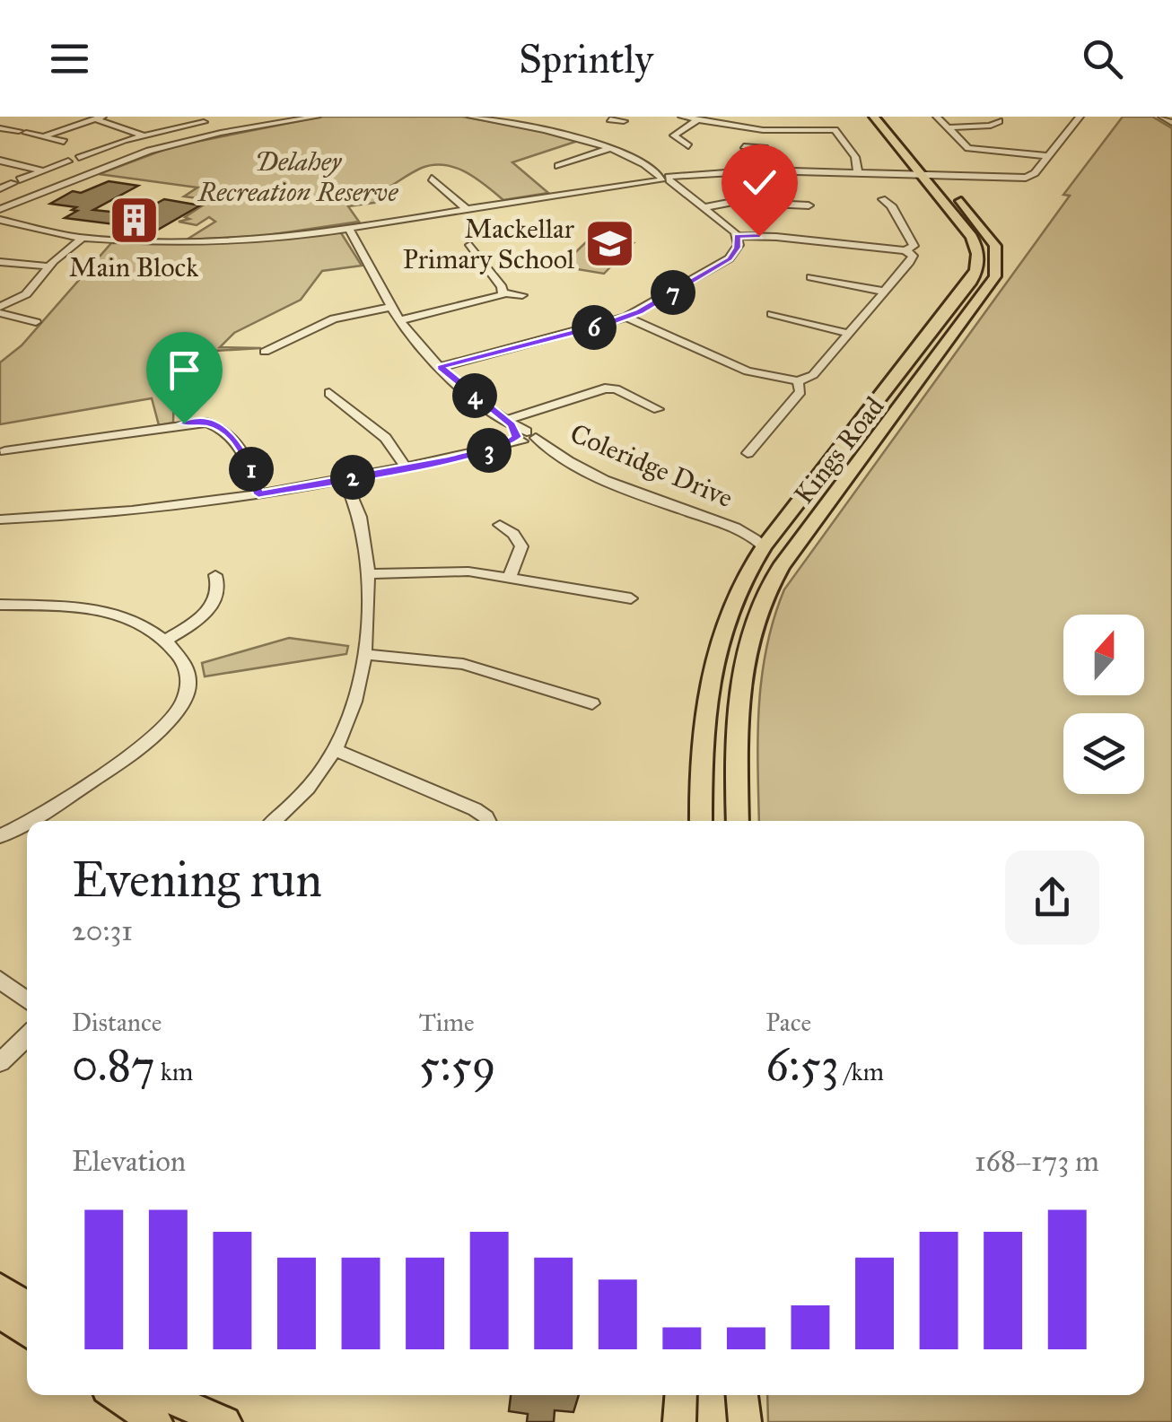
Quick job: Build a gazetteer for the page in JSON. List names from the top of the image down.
{
  "streets": {
    "main road": ["Kings Road"],
    "street": ["Coleridge Drive"]
  },
  "crossings": [
    ["Kings Road", "Coleridge Drive"]
  ],
  "parks": ["Delahey Recreation Reserve"],
  "places": {
    "building": ["Main Block"],
    "school or university": ["Mackellar Primary School"]
  },
  "north": "top",
  "page": {
    "header": "Sprintly",
    "pins": [
      "7",
      "6",
      "4",
      "3",
      "1",
      "2"
    ],
    "heading": ["Evening run", "20:31"],
    "stats": [
      ["Distance", "0.87 km"],
      ["Time", "5:59"],
      ["Pace", "6:53 /km"]
    ],
    "chart": ["Elevation", "168–173 m"]
  }
}
